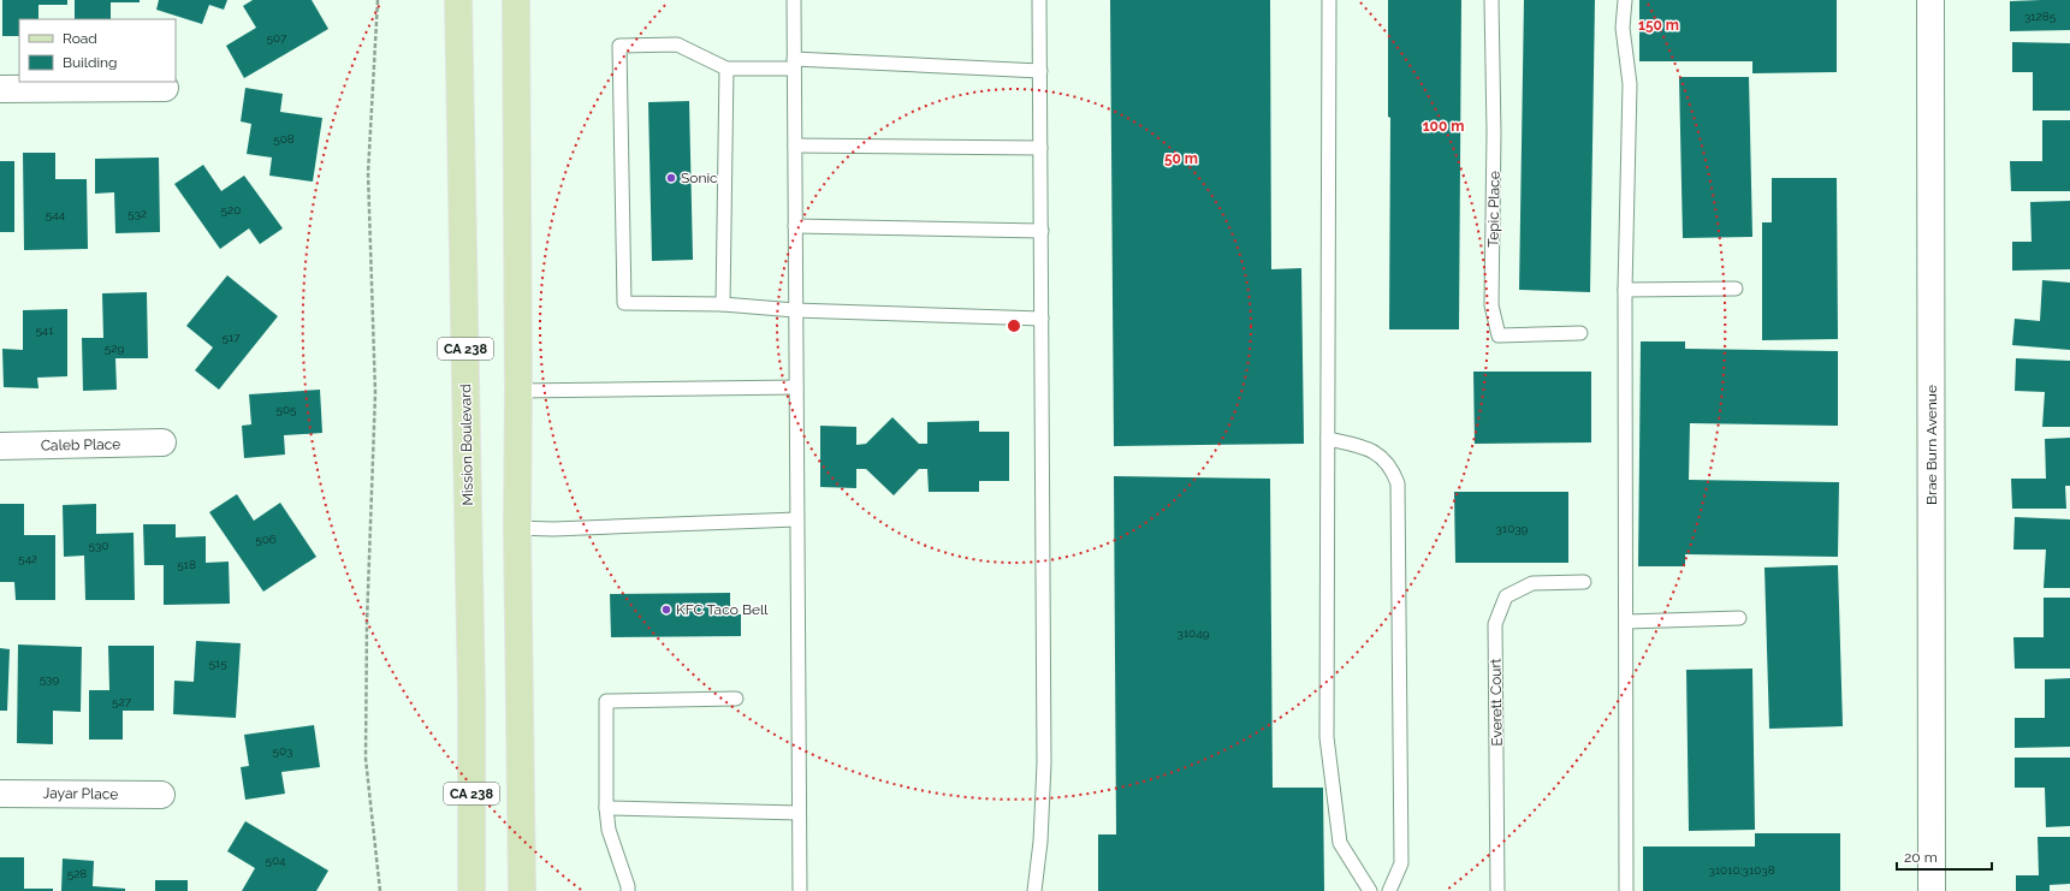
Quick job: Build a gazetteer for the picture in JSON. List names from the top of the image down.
{
  "streets": {
    "main road": ["CA 238", "Mission Boulevard"],
    "street": ["Caleb Place", "Brae Burn Avenue", "Jayar Place"],
    "lane": ["Tepic Place", "Everett Court"]
  },
  "places": ["Sonic", "KFC Taco Bell"],
  "house_numbers": [
    "31285",
    "507",
    "508",
    "520",
    "532",
    "544",
    "541",
    "517",
    "529",
    "505",
    "31039",
    "506",
    "530",
    "542",
    "518",
    "31049",
    "515",
    "539",
    "527",
    "503",
    "504",
    "31010;31038",
    "528"
  ],
  "legend": ["Road", "Building"],
  "scale_bar": "20 m",
  "rings": ["150 m", "100 m", "50 m"]
}
